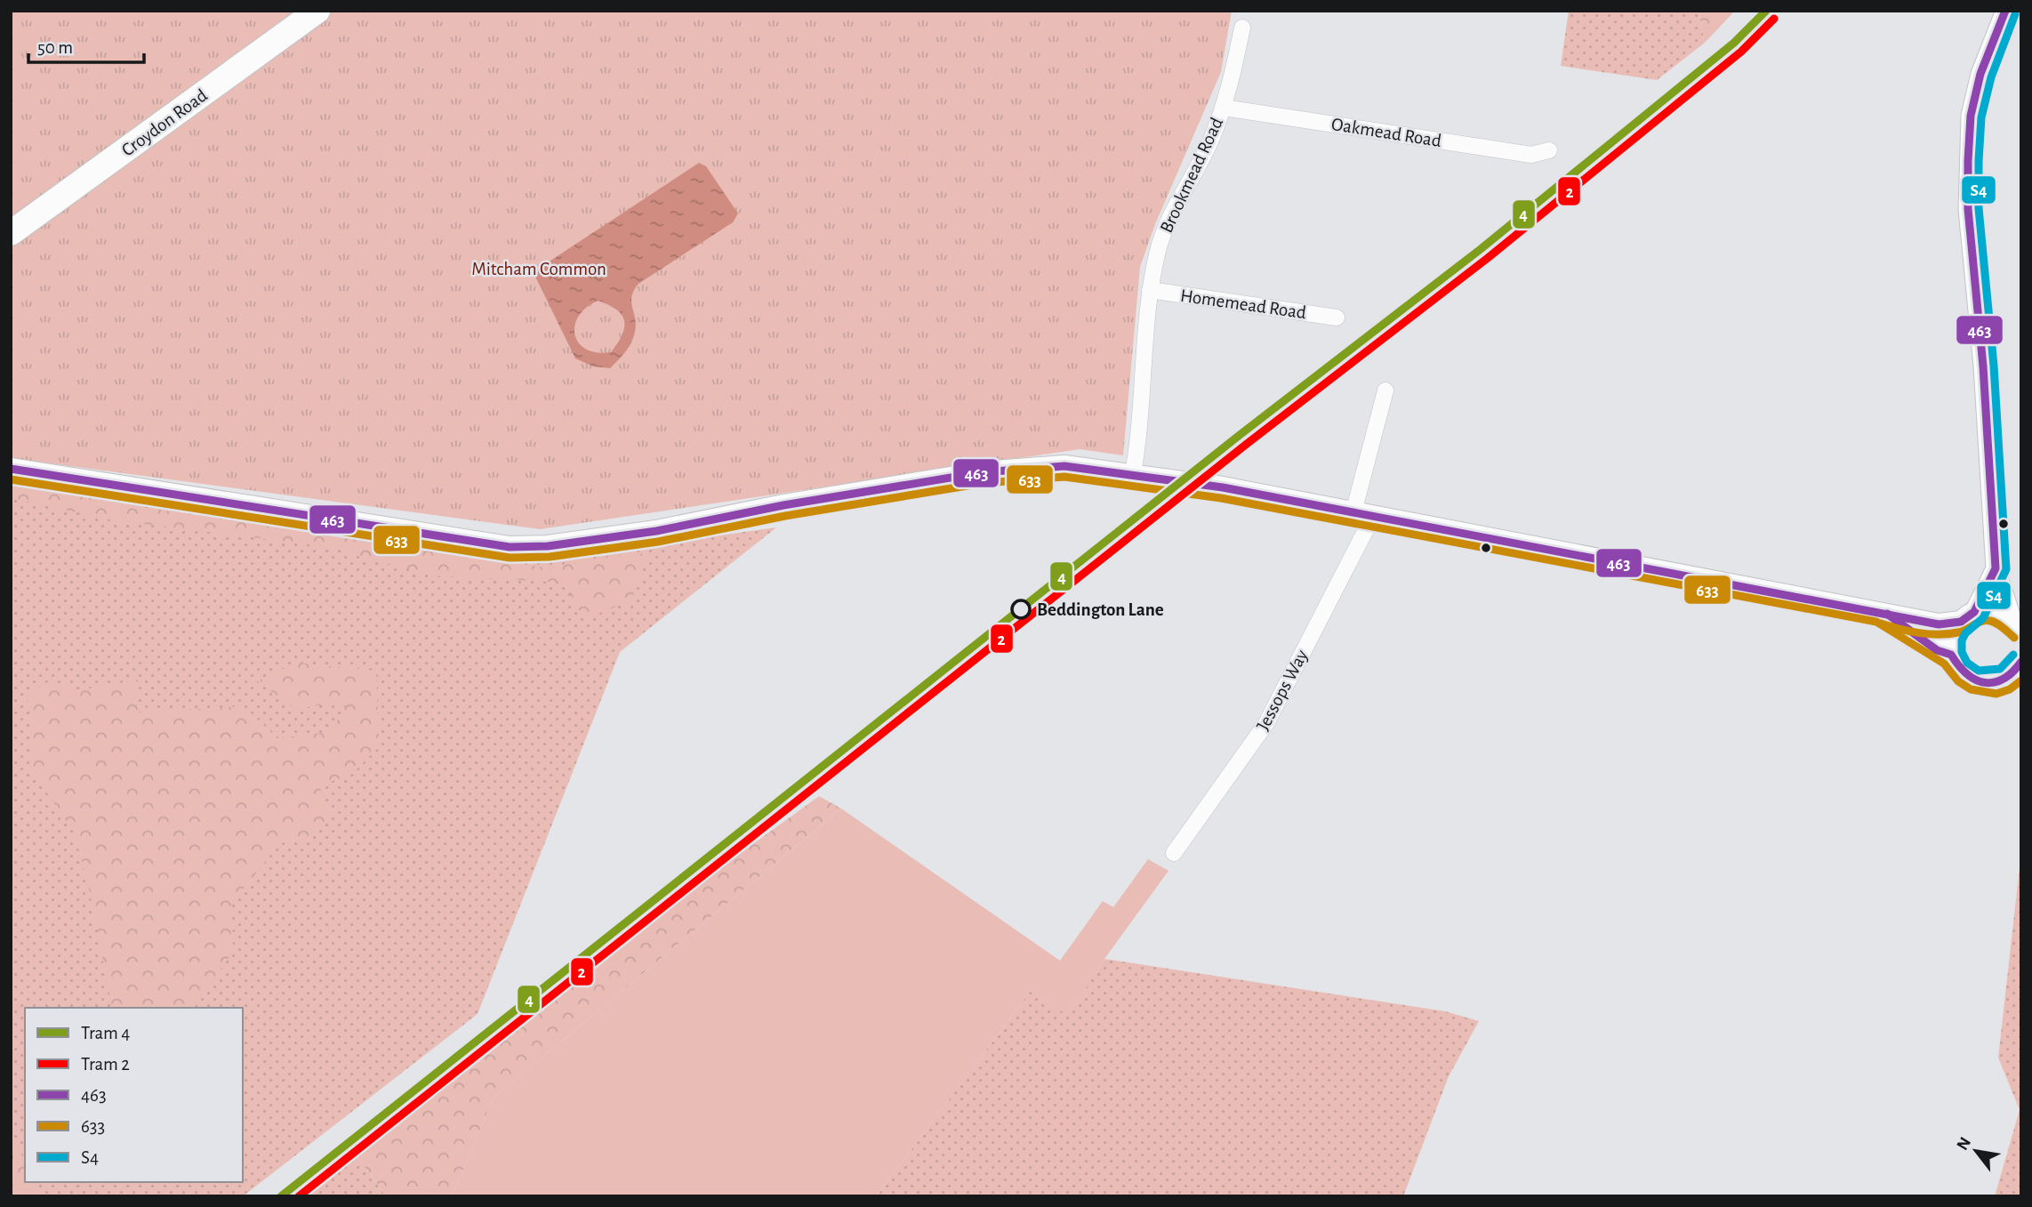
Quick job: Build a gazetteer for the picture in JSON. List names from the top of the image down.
{
  "streets": {
    "main road": ["Croydon Road"],
    "street": [
      "Oakmead Road",
      "Brookmead Road",
      "Homemead Road",
      "Jessops Way"
    ]
  },
  "crossings": [
    ["Oakmead Road", "Brookmead Road"],
    ["Brookmead Road", "Homemead Road"]
  ],
  "parks": ["Mitcham Common"],
  "places": ["Beddington Lane"],
  "lines": [
    "tram line 4",
    "transit line 463",
    "transit line S4",
    "tram line 2",
    "transit line 633"
  ],
  "legend": [
    "Tram 4",
    "Tram 2",
    "463",
    "633",
    "S4"
  ],
  "scale_bar": "50 m",
  "north": "top left"
}
